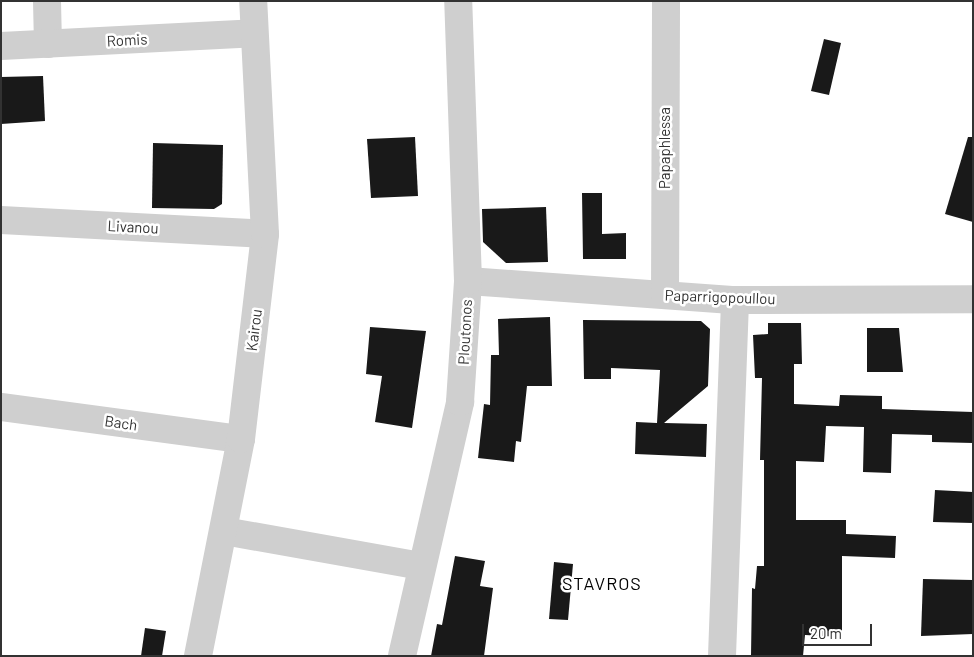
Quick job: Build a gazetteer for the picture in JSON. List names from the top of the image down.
{
  "streets": {
    "street": [
      "Romis",
      "Papaphlessa",
      "Livanou",
      "Paparrigopoullou",
      "Kairou",
      "Ploutonos",
      "Bach"
    ]
  },
  "crossings": [
    ["Romis", "Kairou"],
    ["Papaphlessa", "Paparrigopoullou"],
    ["Livanou", "Kairou"],
    ["Paparrigopoullou", "Ploutonos"],
    ["Kairou", "Bach"]
  ],
  "districts": ["STAVROS"],
  "scale_bar": "20 m"
}
